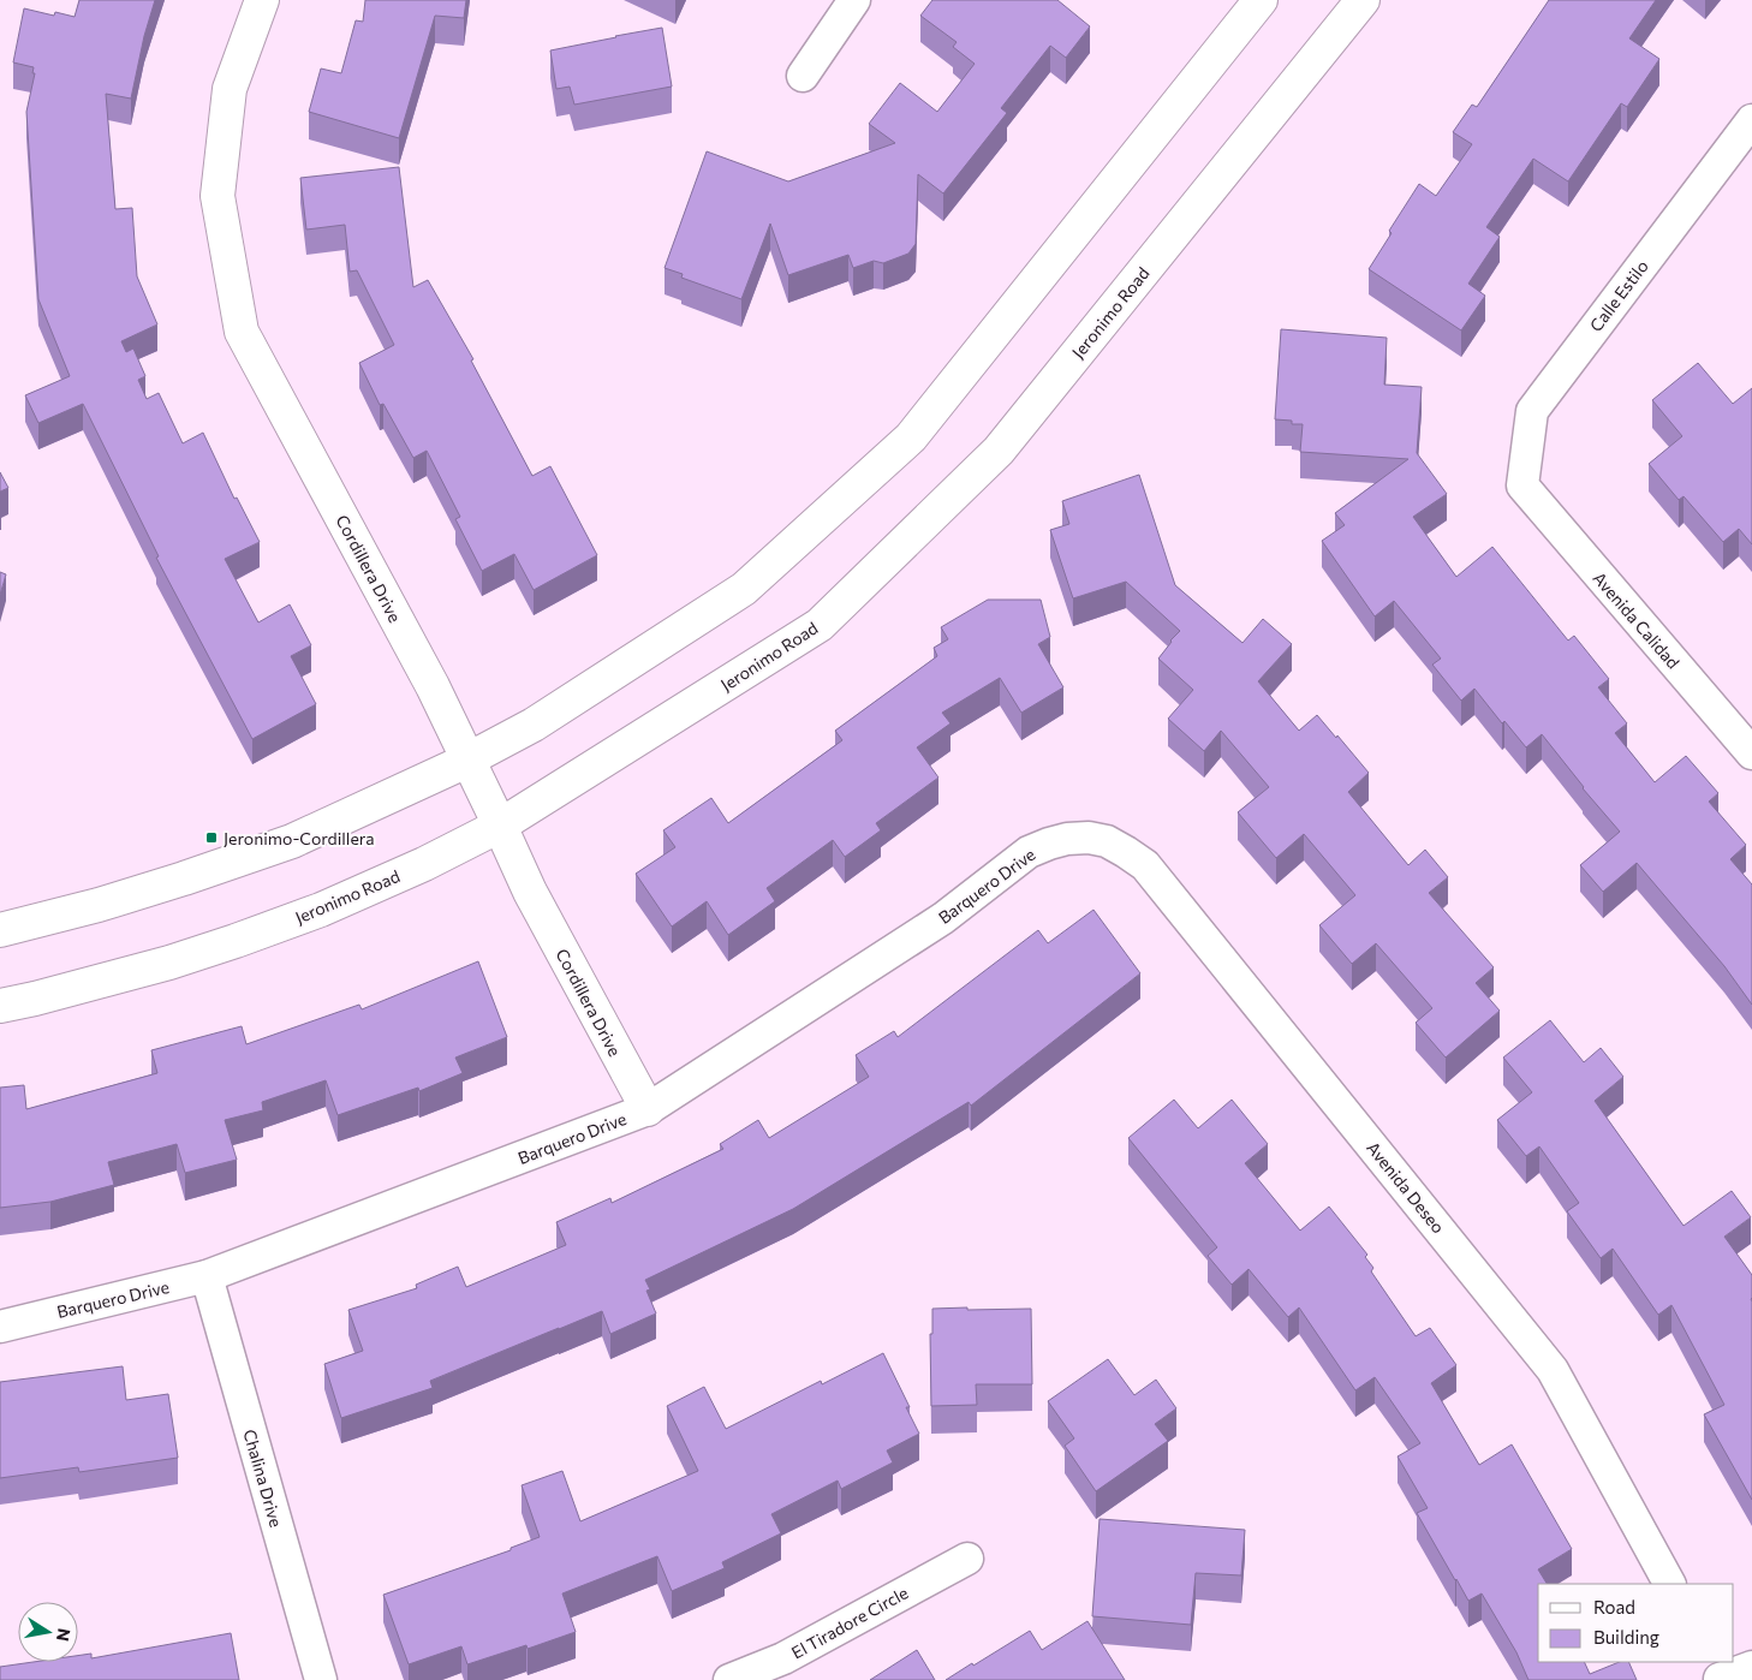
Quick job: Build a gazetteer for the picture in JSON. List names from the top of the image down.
{
  "streets": {
    "main road": ["Jeronimo Road", "Cordillera Drive"],
    "street": [
      "Calle Estilo",
      "Avenida Calidad",
      "Barquero Drive",
      "Avenida Deseo",
      "Chalina Drive",
      "El Tiradore Circle"
    ]
  },
  "crossings": [
    ["Calle Estilo", "Avenida Calidad"],
    ["Jeronimo Road", "Cordillera Drive"],
    ["Cordillera Drive", "Barquero Drive"],
    ["Barquero Drive", "Avenida Deseo"],
    ["Barquero Drive", "Chalina Drive"]
  ],
  "places": {
    "transit": ["Jeronimo-Cordillera"]
  },
  "legend": ["Road", "Building"],
  "north": "right"
}
